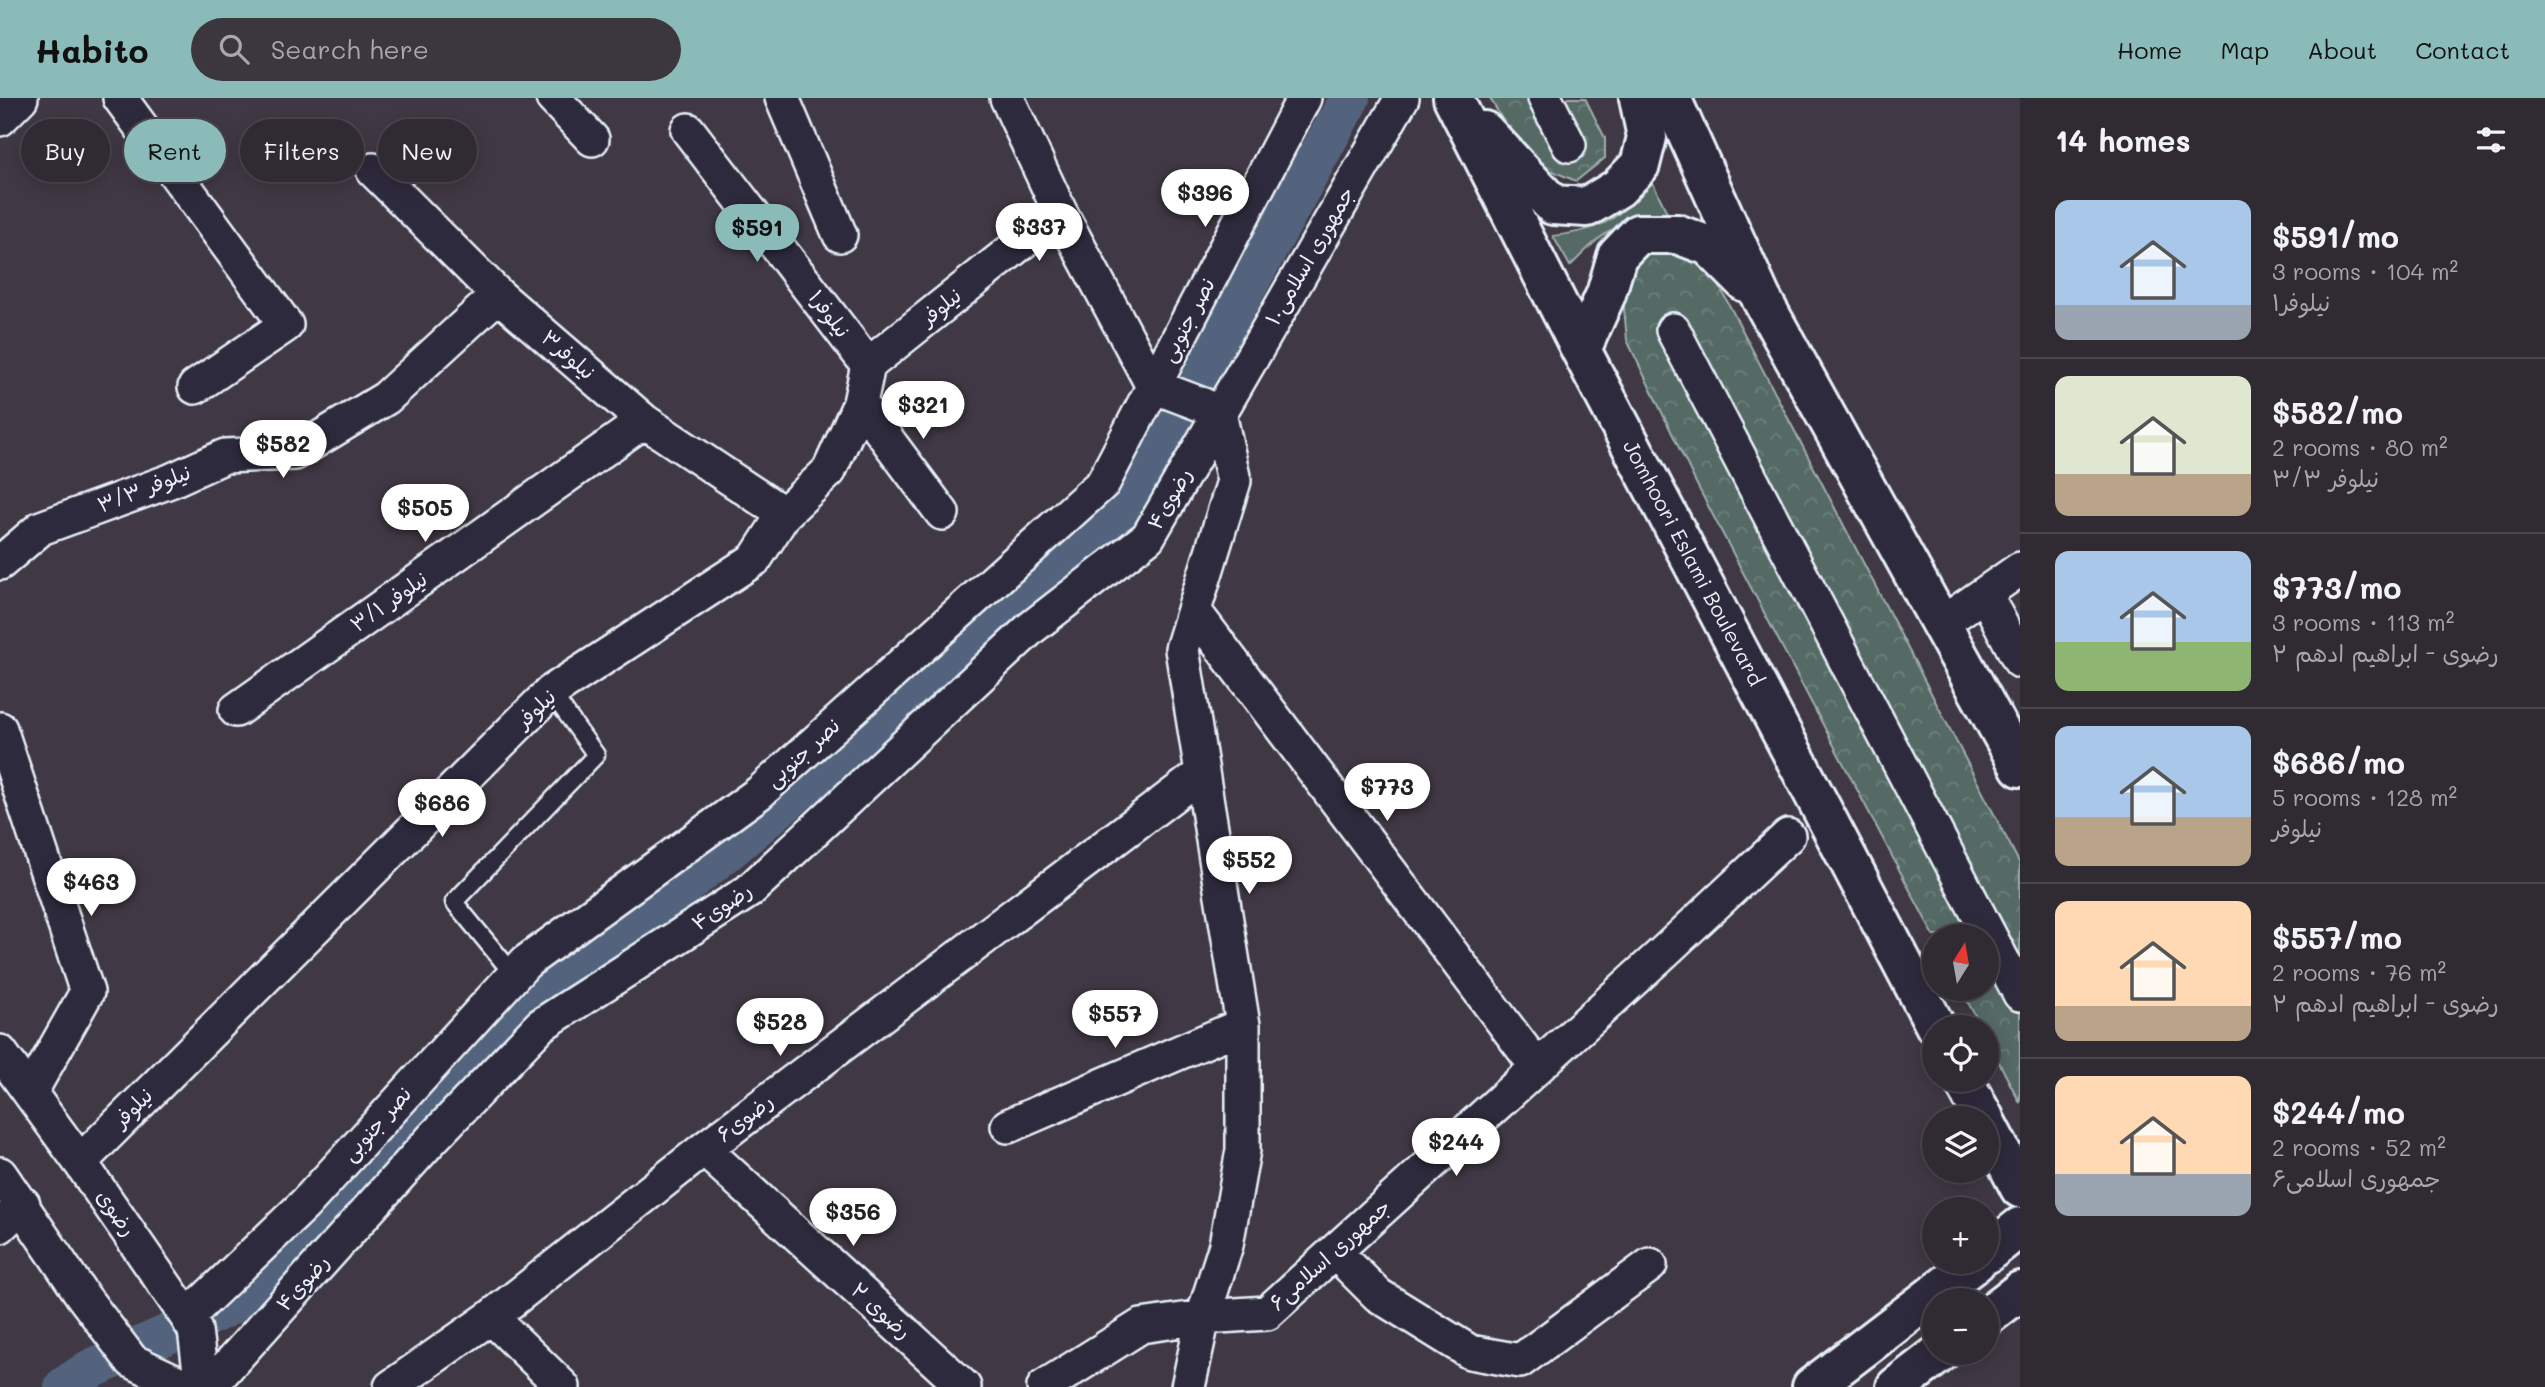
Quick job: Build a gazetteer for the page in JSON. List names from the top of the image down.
{
  "streets": {
    "main road": ["Jomhoori Eslami Boulevard"],
    "street": [
      "جمهوری اسلامی۱۰",
      "نیلوفر",
      "نیلوفر۱",
      "نصر جنوبی",
      "نیلوفر۳",
      "نیلوفر ۳/۳",
      "رضوی۴",
      "نیلوفر ۳/۱",
      "رضوی۶",
      "رضوی",
      "جمهوری اسلامی۶",
      "رضوی ۲"
    ]
  },
  "crossings": [
    ["جمهوری اسلامی۱۰", "رضوی۴"],
    ["نیلوفر", "نیلوفر۱"],
    ["نیلوفر", "نیلوفر۳"],
    ["نیلوفر", "رضوی"],
    ["نصر جنوبی", "رضوی"],
    ["نیلوفر۳", "نیلوفر ۳/۳"],
    ["نیلوفر۳", "نیلوفر ۳/۱"],
    ["رضوی۶", "رضوی ۲"]
  ],
  "north": "top",
  "page": {
    "header": "Habito",
    "search": "Search here",
    "nav": [
      "Home",
      "Map",
      "About",
      "Contact"
    ],
    "heading": "14 homes",
    "chip": [
      "Buy",
      "Rent",
      "Filters",
      "New"
    ],
    "price": [
      "$396",
      "$337",
      "$591",
      "$321",
      "$582",
      "$505",
      "$773",
      "$686",
      "$552",
      "$463",
      "$557",
      "$528",
      "$244",
      "$356"
    ],
    "list": [
      {
        "name": "$591/mo",
        "note": "3 rooms · 104 m² · نیلوفر۱"
      },
      {
        "name": "$582/mo",
        "note": "2 rooms · 80 m² · نیلوفر ۳/۳"
      },
      {
        "name": "$773/mo",
        "note": "3 rooms · 113 m² · رضوی - ابراهیم ادهم ۲"
      },
      {
        "name": "$686/mo",
        "note": "5 rooms · 128 m² · نیلوفر"
      },
      {
        "name": "$557/mo",
        "note": "2 rooms · 76 m² · رضوی - ابراهیم ادهم ۲"
      },
      {
        "name": "$244/mo",
        "note": "2 rooms · 52 m² · جمهوری اسلامی۶"
      }
    ],
    "map_buttons": ["+", "−"]
  }
}
